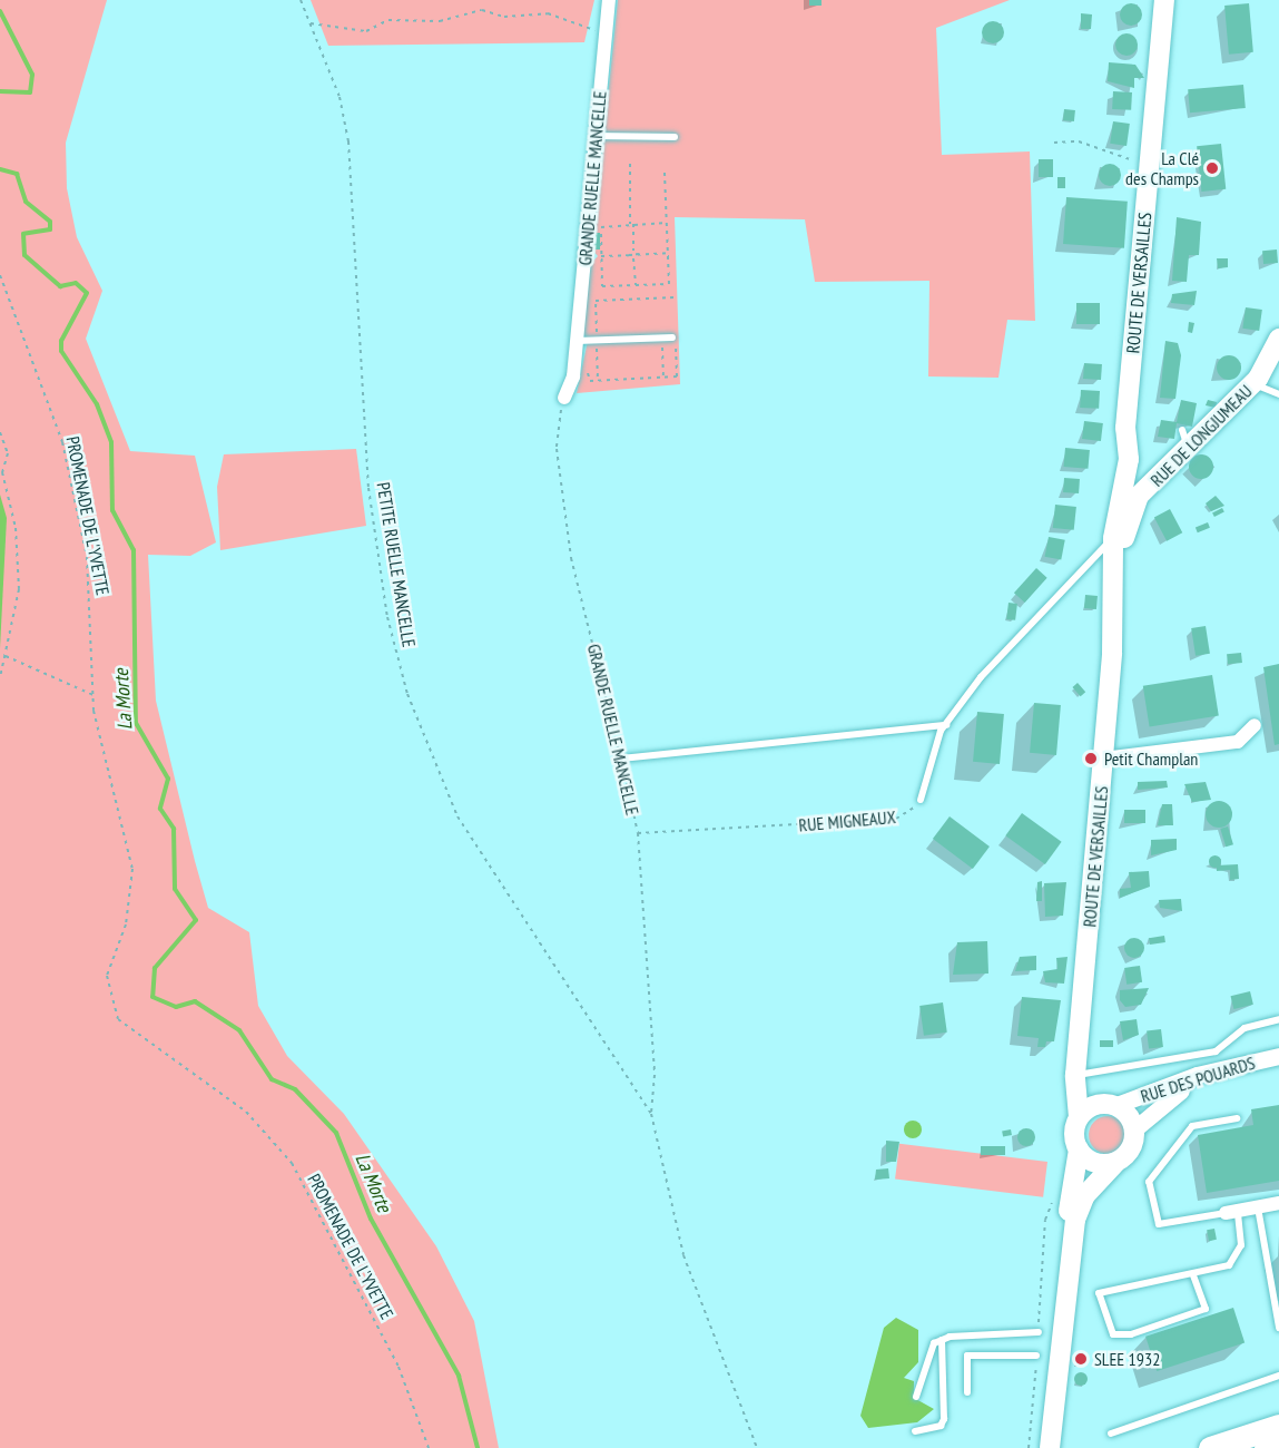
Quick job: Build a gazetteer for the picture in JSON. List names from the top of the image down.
{
  "streets": {
    "main road": ["ROUTE DE VERSAILLES", "RUE DE LONGJUMEAU"],
    "street": ["GRANDE RUELLE MANCELLE", "RUE DES POUARDS"],
    "lane": ["RUE MIGNEAUX"],
    "path": ["PROMENADE DE L'YVETTE", "PETITE RUELLE MANCELLE"]
  },
  "crossings": [
    ["GRANDE RUELLE MANCELLE", "PETITE RUELLE MANCELLE"],
    ["GRANDE RUELLE MANCELLE", "RUE MIGNEAUX"],
    ["ROUTE DE VERSAILLES", "RUE DE LONGJUMEAU"],
    ["ROUTE DE VERSAILLES", "RUE MIGNEAUX"],
    ["ROUTE DE VERSAILLES", "RUE DES POUARDS"]
  ],
  "water": ["La Morte"],
  "places": ["La Clé des Champs", "Petit Champlan", "SLEE 1932"]
}
